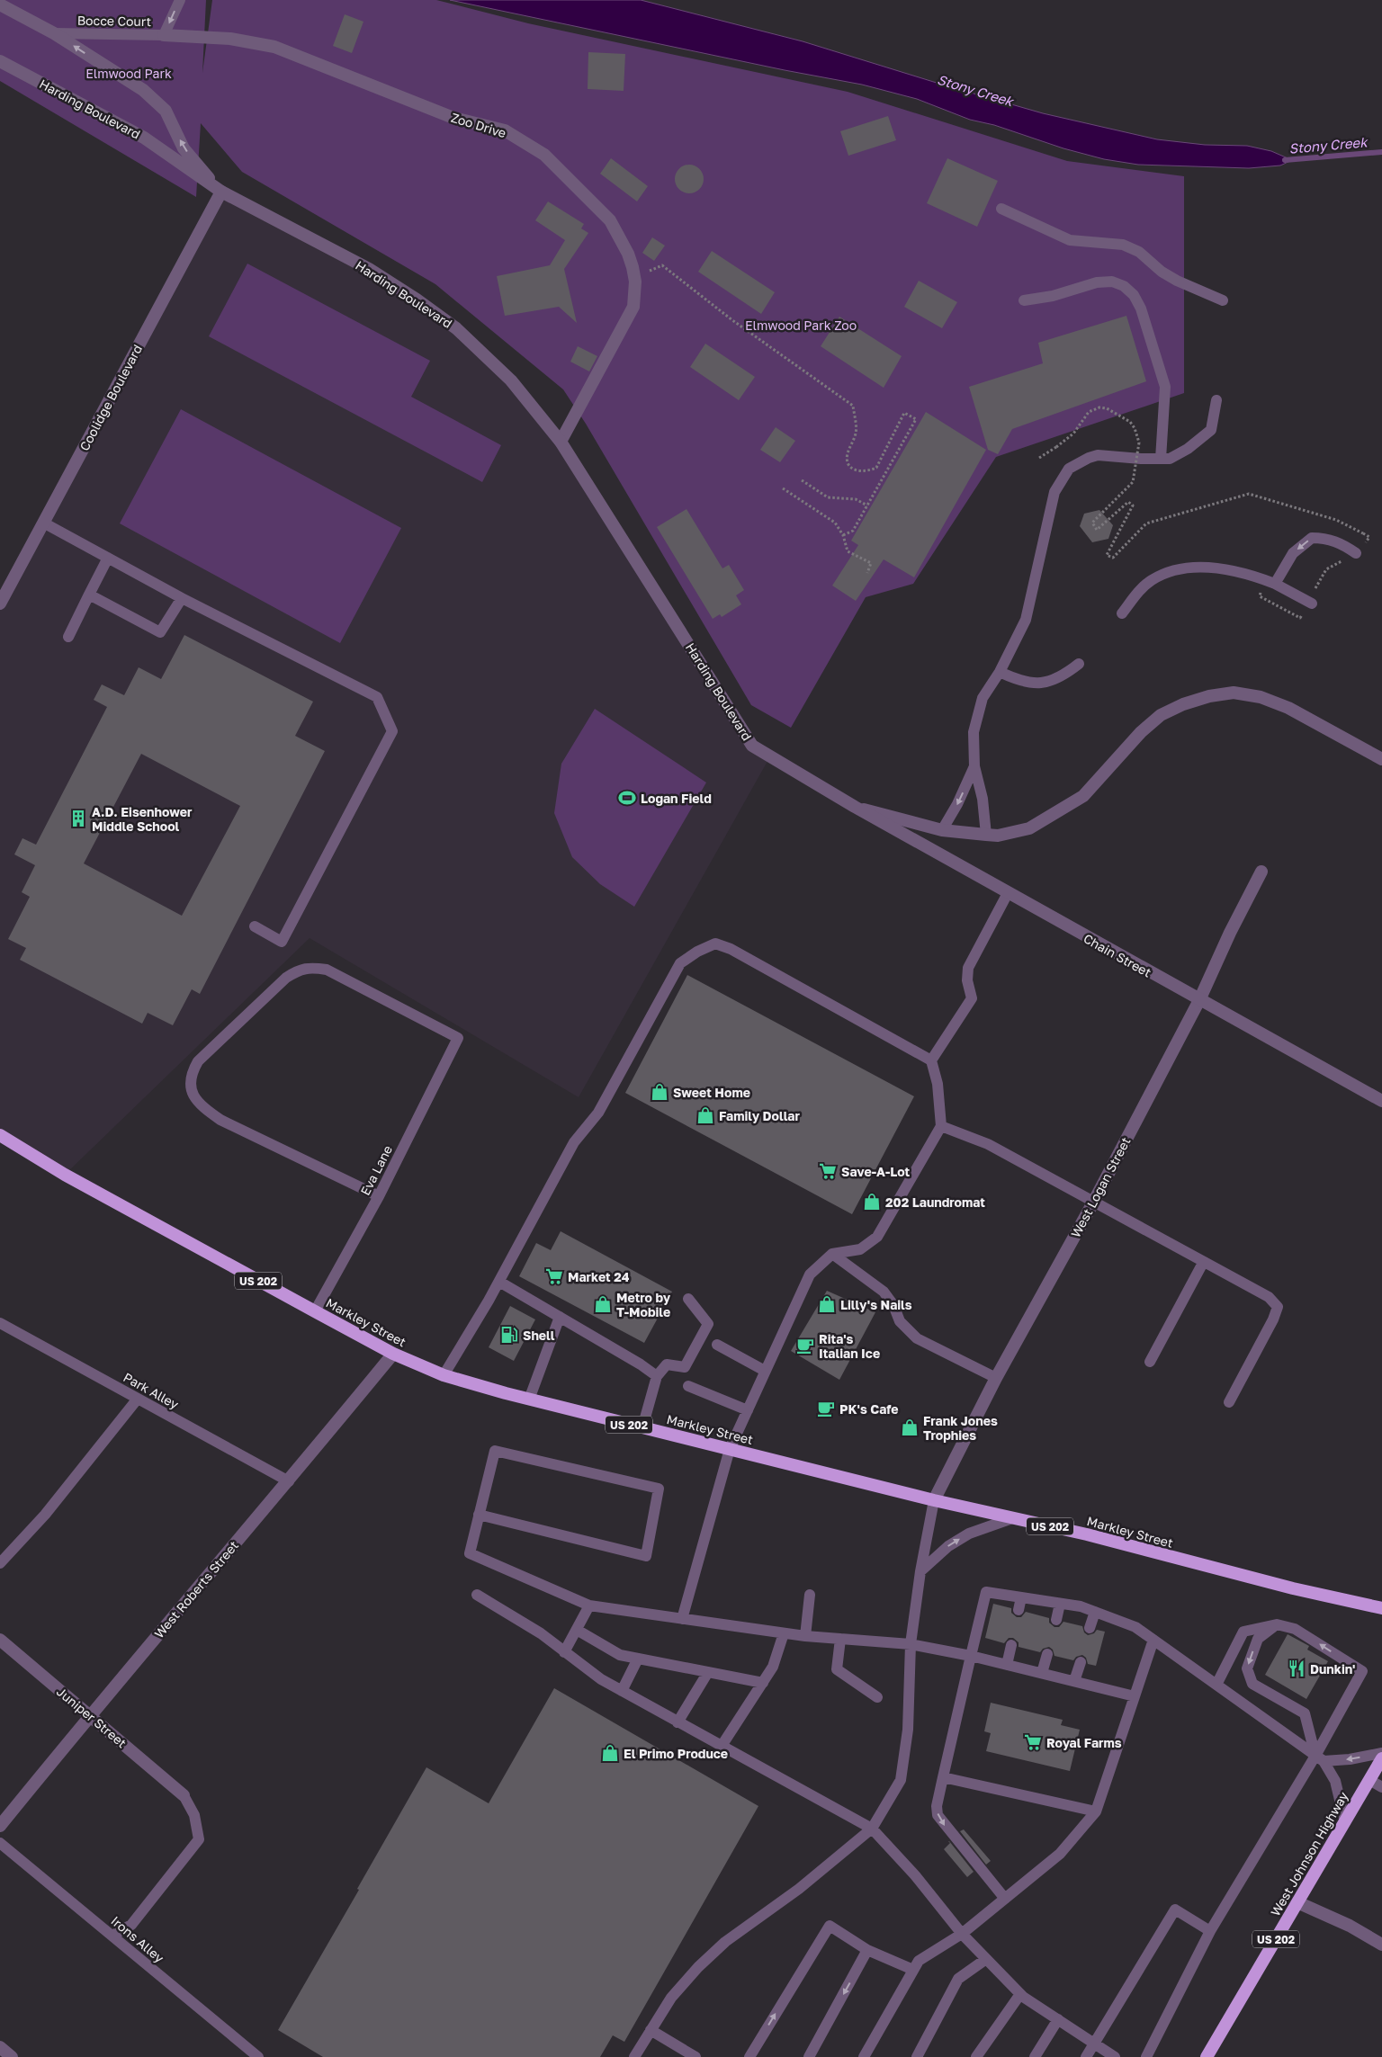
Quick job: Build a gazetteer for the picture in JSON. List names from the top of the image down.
{
  "streets": {
    "highway": ["US 202", "Markley Street", "West Johnson Highway"],
    "street": [
      "Harding Boulevard",
      "Zoo Drive",
      "Coolidge Boulevard",
      "Chain Street",
      "West Logan Street",
      "West Roberts Street",
      "Juniper Street"
    ],
    "lane": [
      "Bocce Court",
      "Eva Lane",
      "Park Alley",
      "Irons Alley"
    ]
  },
  "crossings": [
    ["Bocce Court", "Harding Boulevard"],
    ["Bocce Court", "Zoo Drive"],
    ["Harding Boulevard", "Zoo Drive"],
    ["Harding Boulevard", "Coolidge Boulevard"],
    ["Harding Boulevard", "Chain Street"],
    ["Chain Street", "West Logan Street"],
    ["Eva Lane", "Markley Street"],
    ["West Logan Street", "Markley Street"],
    ["Markley Street", "West Roberts Street"],
    ["Park Alley", "West Roberts Street"],
    ["West Roberts Street", "Juniper Street"]
  ],
  "water": ["Stony Creek"],
  "parks": ["Elmwood Park", "Elmwood Park Zoo"],
  "places": {
    "sports": ["Logan Field"],
    "building": ["A.D. Eisenhower Middle School"],
    "shop": [
      "Sweet Home",
      "Family Dollar",
      "202 Laundromat",
      "Metro by T-Mobile",
      "Lilly's Nails",
      "Frank Jones Trophies",
      "El Primo Produce"
    ],
    "supermarket": ["Save-A-Lot", "Market 24", "Royal Farms"],
    "fuel station": ["Shell"],
    "cafe": ["Rita's Italian Ice", "PK's Cafe"],
    "restaurant": ["Dunkin'"]
  }
}
